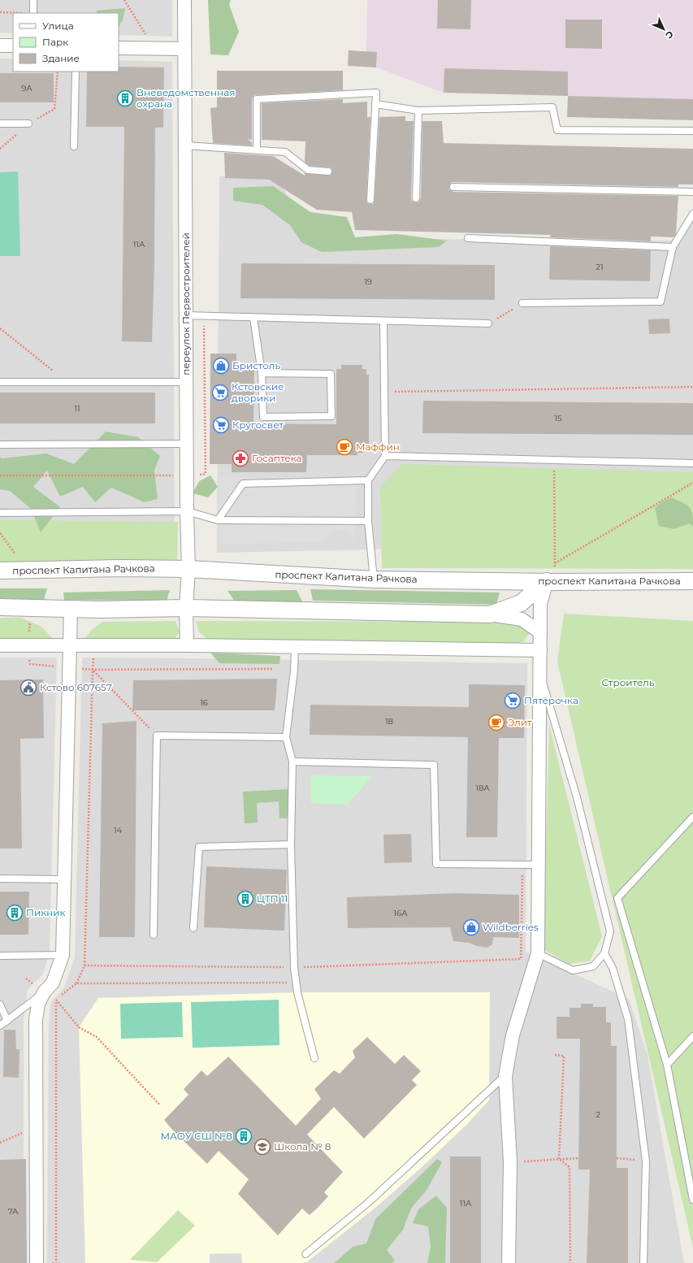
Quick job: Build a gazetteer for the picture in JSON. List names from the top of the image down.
{
  "streets": {
    "street": ["переулок Первостроителей", "проспект Капитана Рачкова"]
  },
  "crossings": [
    ["переулок Первостроителей", "проспект Капитана Рачкова"]
  ],
  "parks": ["Строитель"],
  "places": {
    "building": [
      "Вневедомственная охрана",
      "ЦТП 11",
      "Пикник",
      "МАОУ СШ №8"
    ],
    "shop": ["Бристоль", "Wildberries"],
    "supermarket": ["Кстовские дворики", "Кругосвет", "Пятёрочка"],
    "cafe": ["Маффин", "Элит"],
    "pharmacy": ["Госаптека"],
    "public building": ["Кстово 607657"],
    "school or university": ["Школа № 8"]
  },
  "house_numbers": [
    "9А",
    "11А",
    "21",
    "19",
    "11",
    "15",
    "16",
    "18",
    "18А",
    "14",
    "16А",
    "2",
    "11А",
    "7А"
  ],
  "legend": ["Улица", "Парк", "Здание"],
  "north": "bottom right"
}
